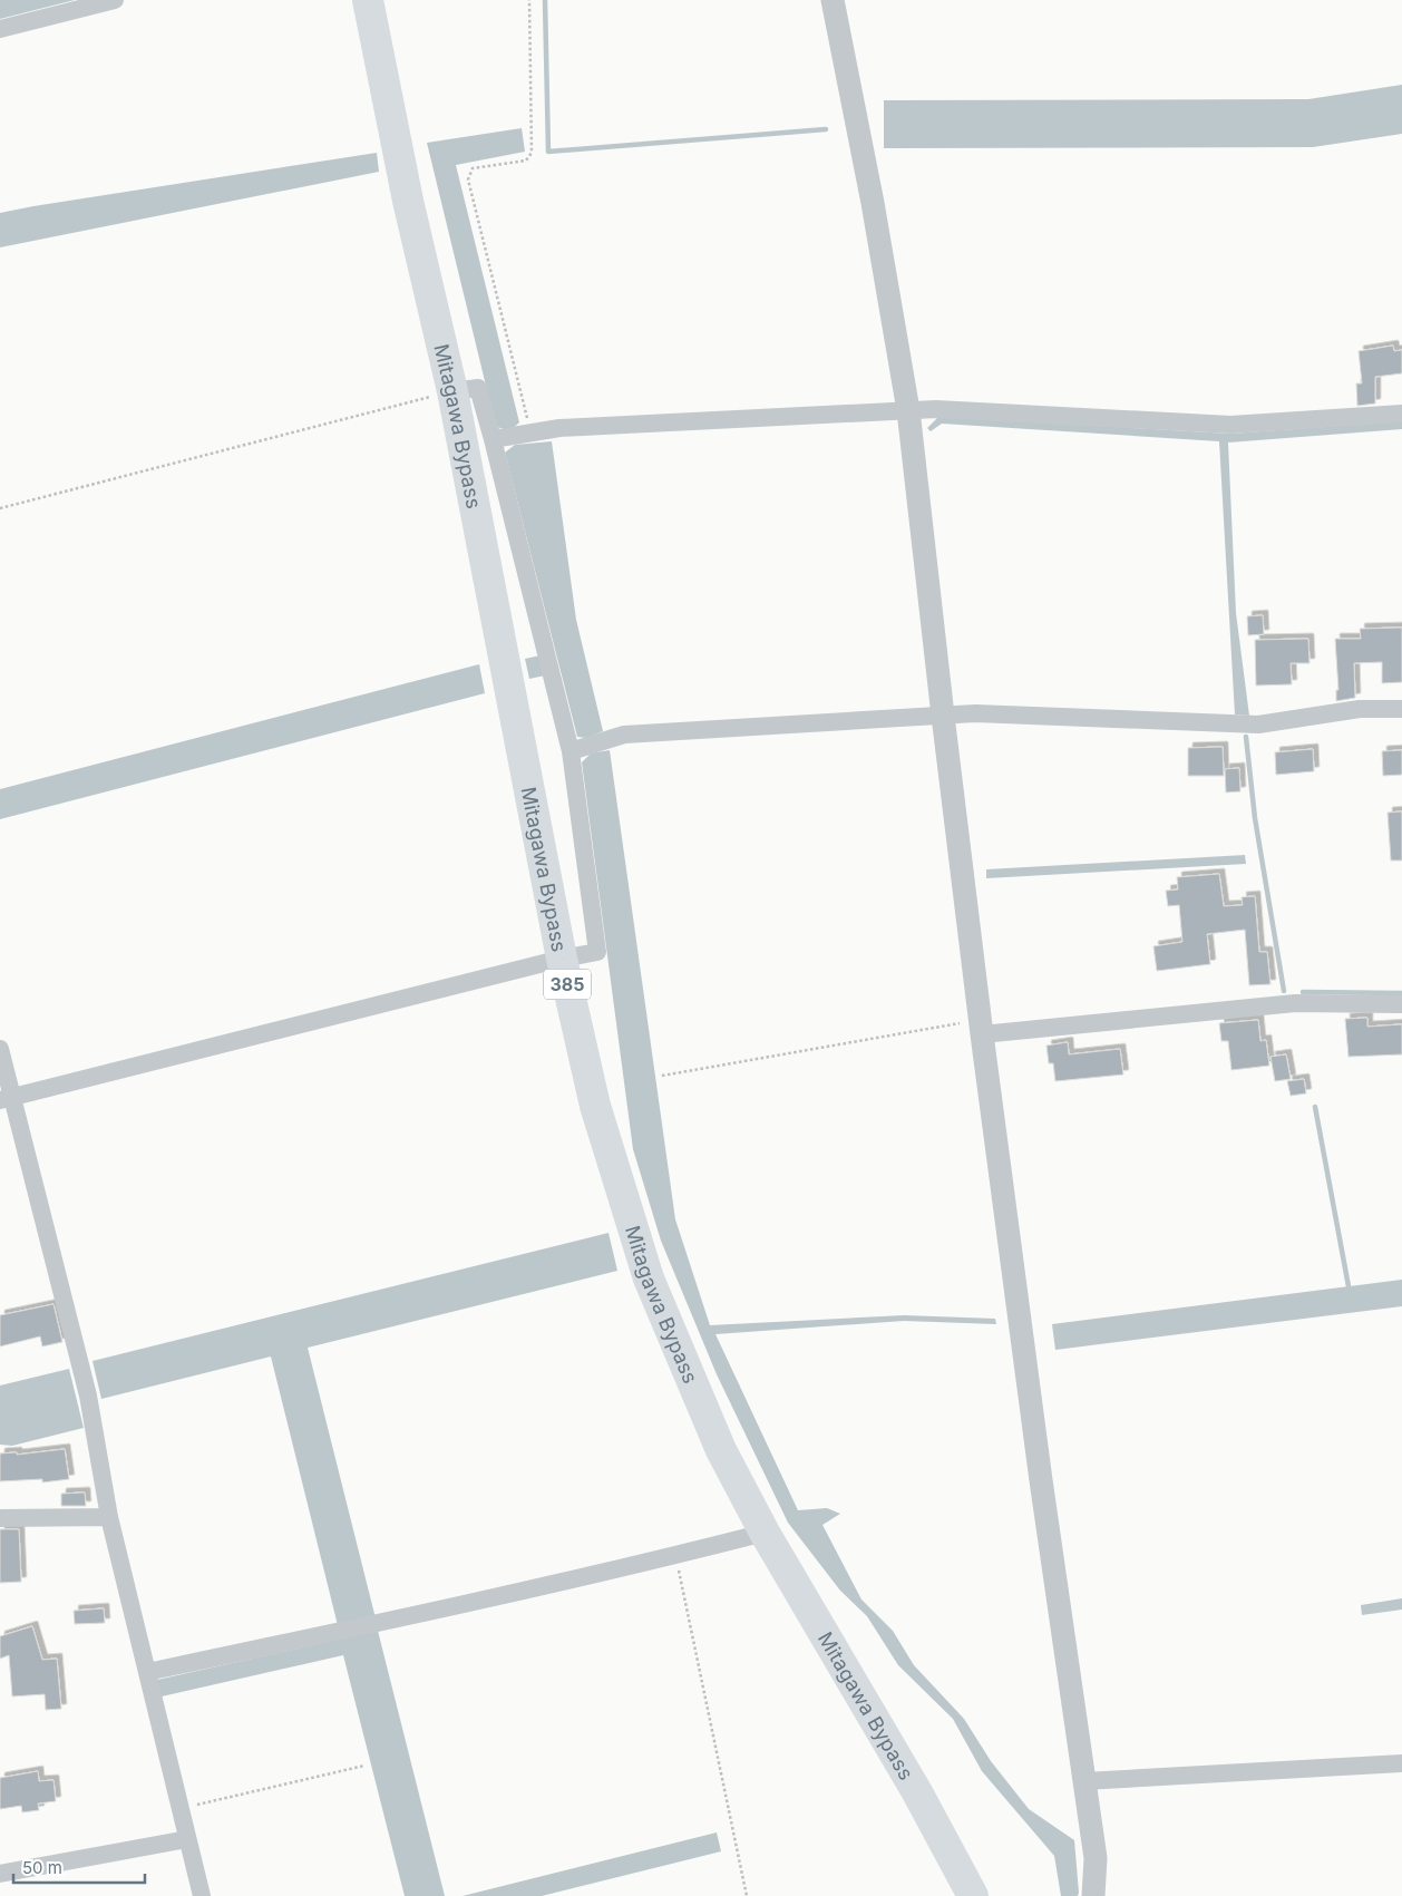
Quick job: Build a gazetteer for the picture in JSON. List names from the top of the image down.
{
  "streets": {
    "highway": ["Mitagawa Bypass", "385"]
  },
  "scale_bar": "50 m"
}
